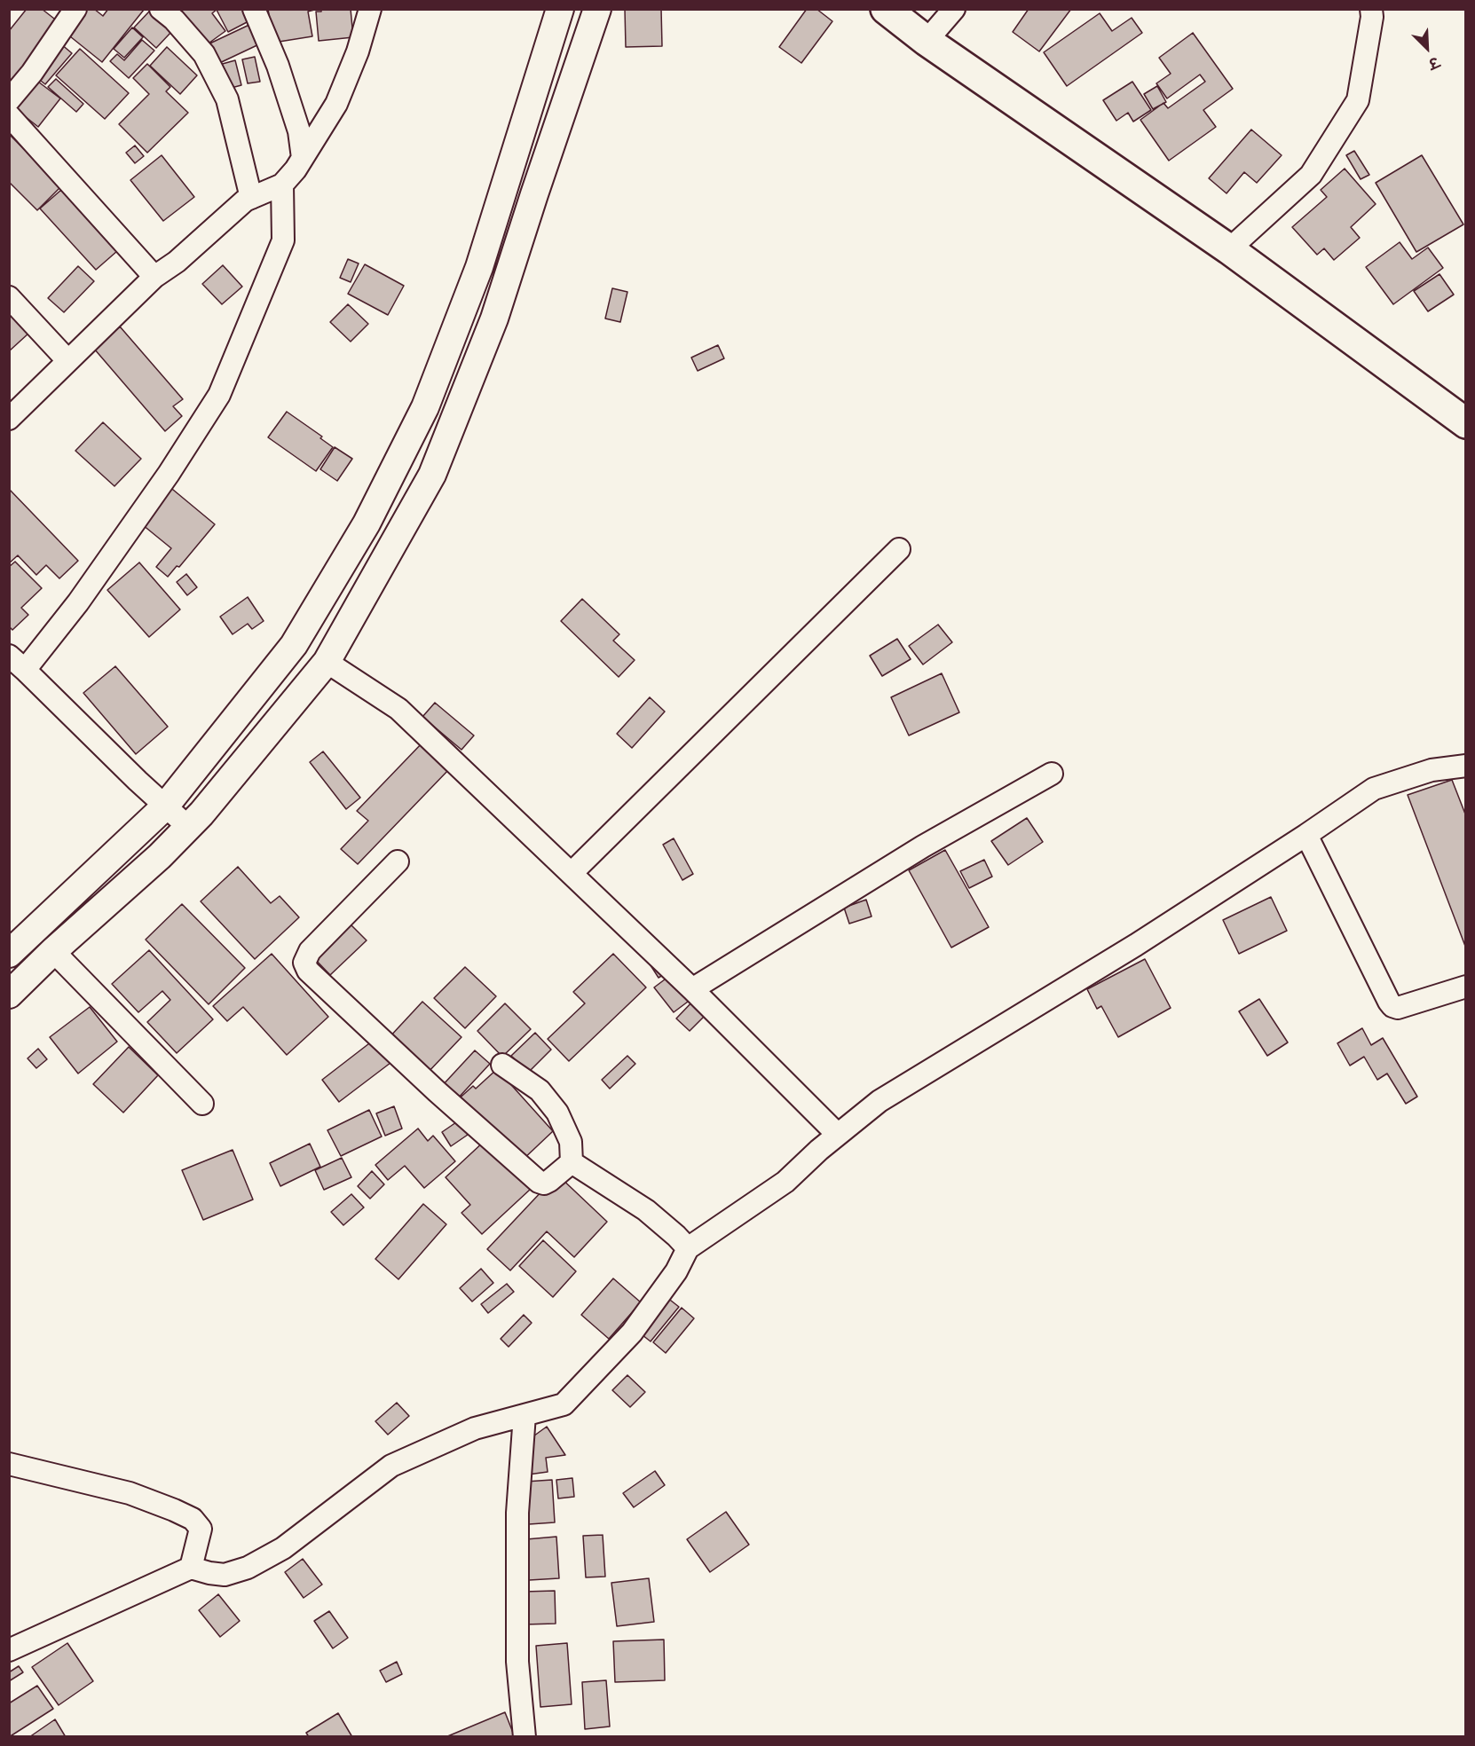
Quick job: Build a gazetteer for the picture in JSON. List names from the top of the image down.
{
  "north": "bottom right"
}
